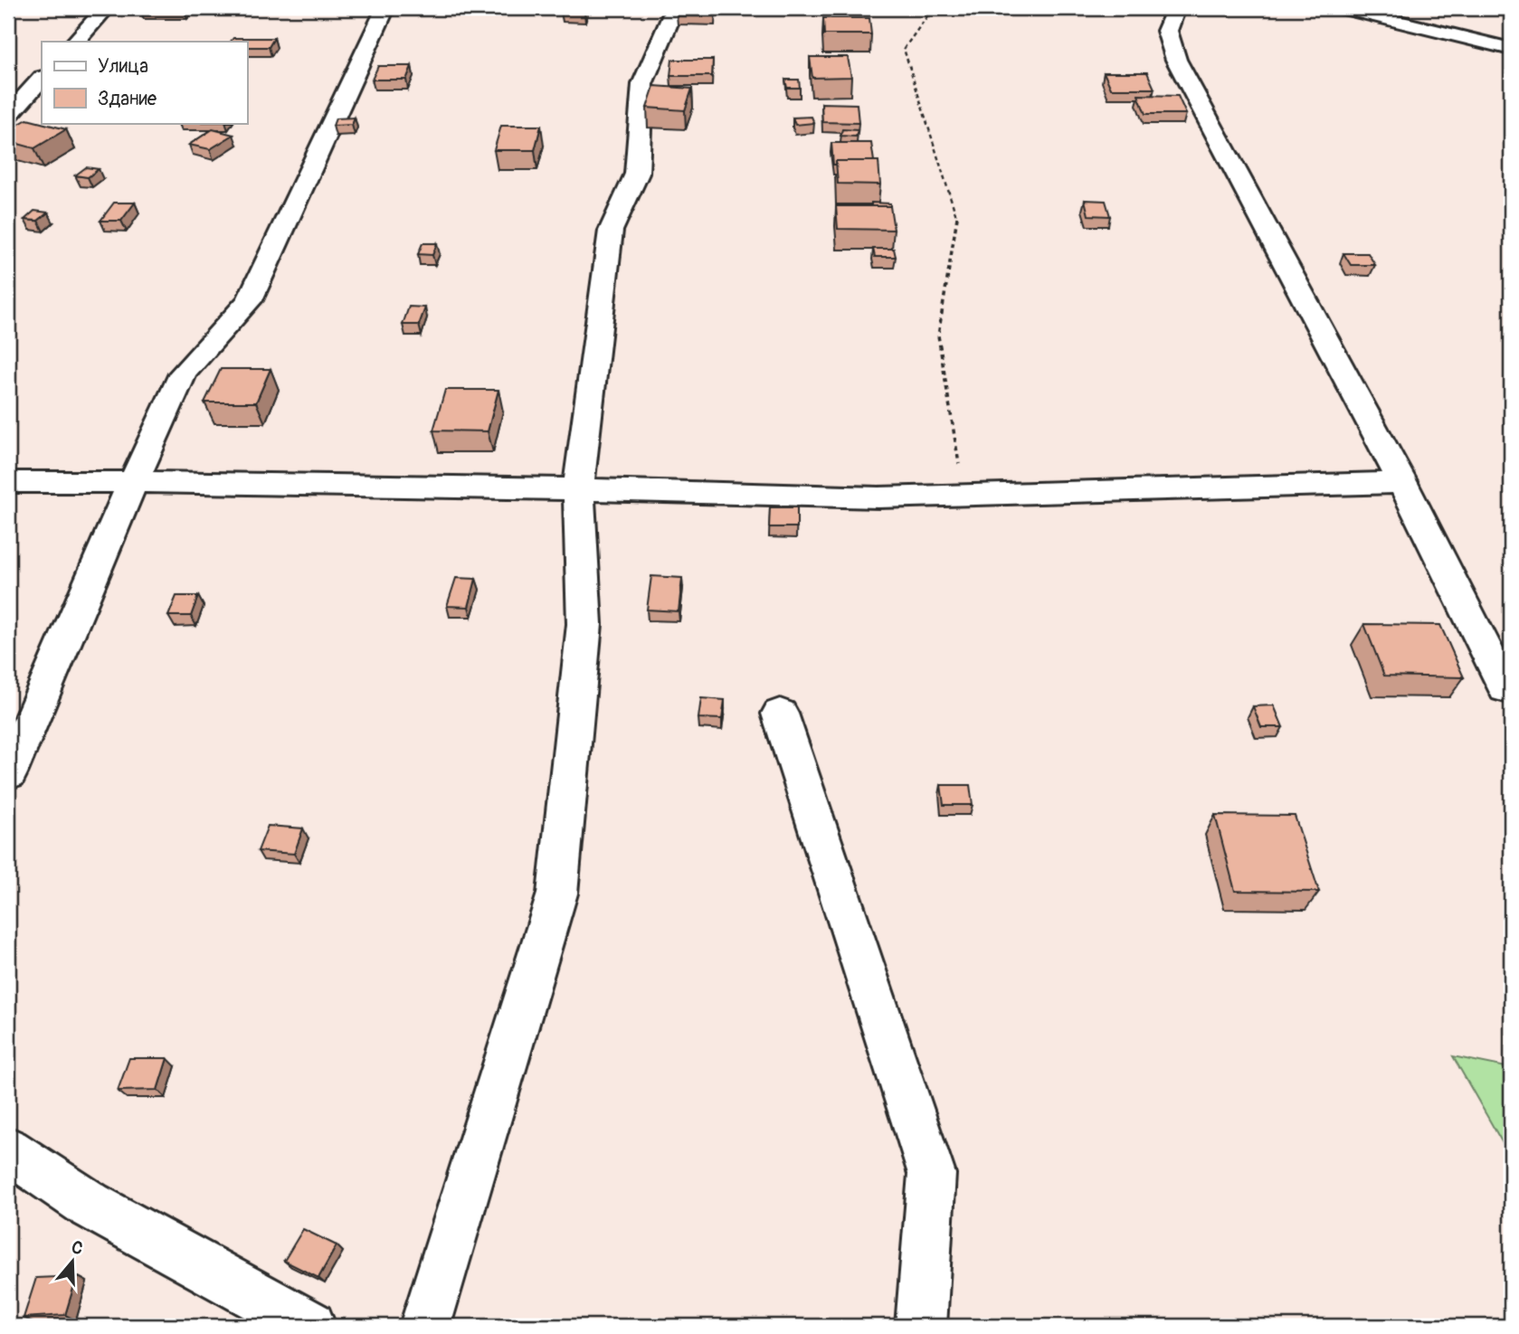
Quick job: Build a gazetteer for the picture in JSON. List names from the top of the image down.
{
  "legend": ["Улица", "Здание"],
  "north": "top"
}
